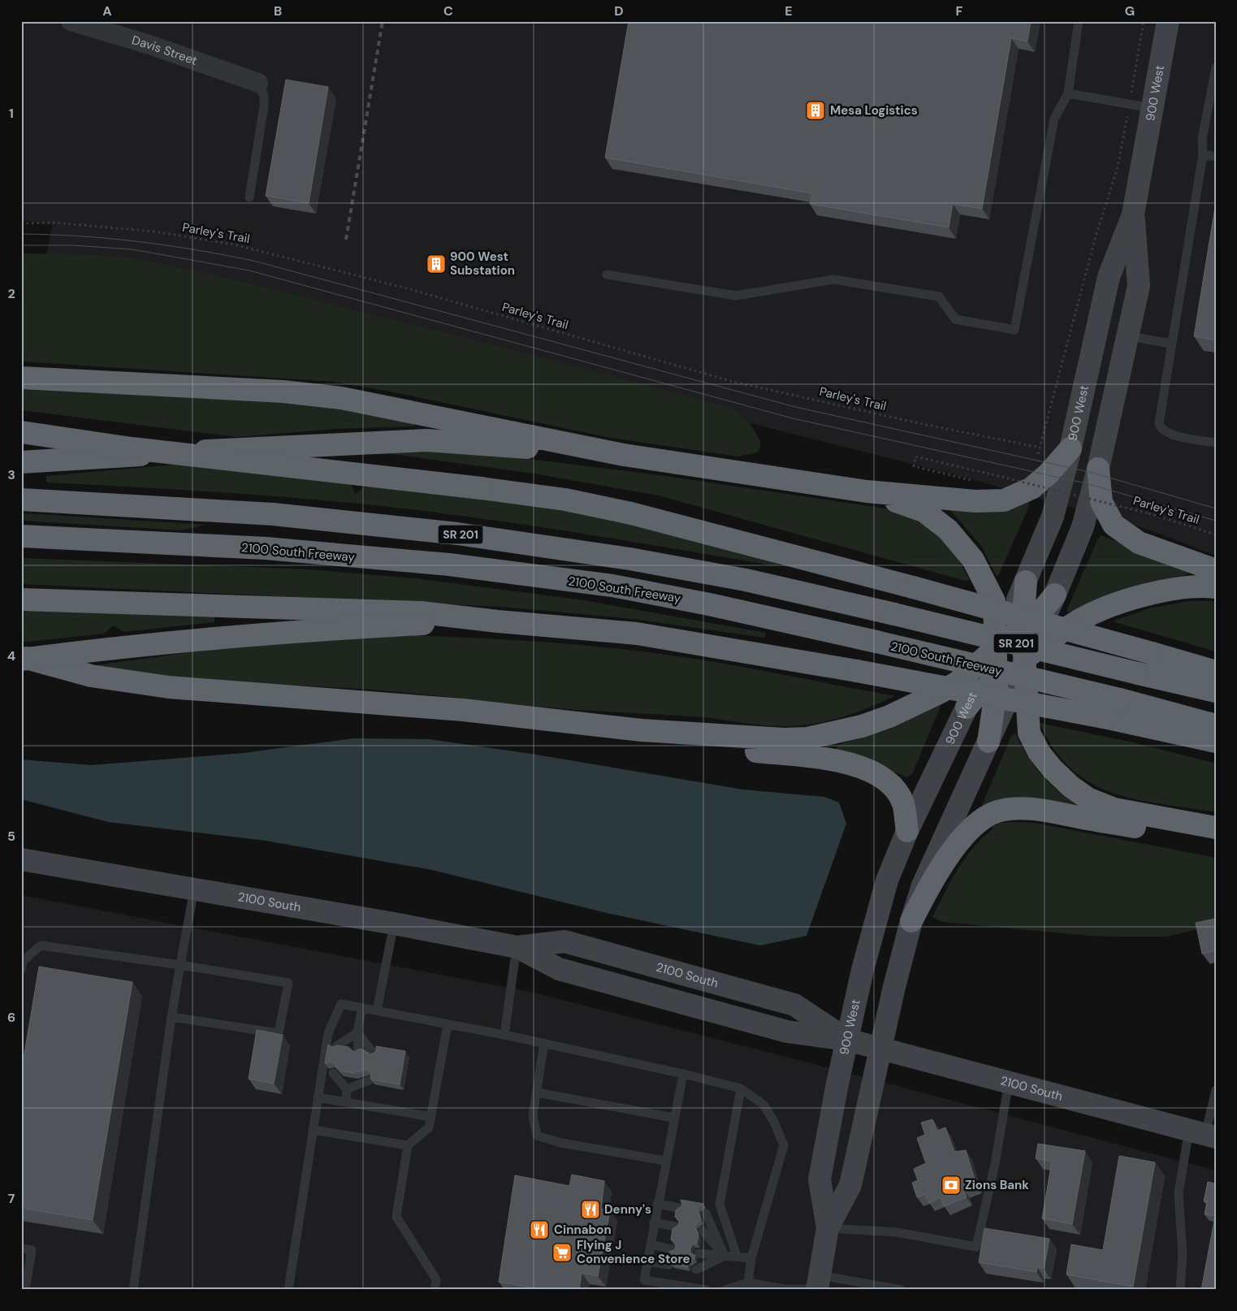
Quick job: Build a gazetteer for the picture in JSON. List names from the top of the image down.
{
  "streets": {
    "highway": ["SR 201", "2100 South Freeway"],
    "main road": ["900 West", "2100 South"],
    "street": ["Davis Street"],
    "path": ["Parley's Trail"]
  },
  "crossings": [
    ["900 West", "2100 South"]
  ],
  "places": {
    "building": ["Mesa Logistics", "900 West Substation"],
    "bank": ["Zions Bank"],
    "restaurant": ["Denny's", "Cinnabon"],
    "supermarket": ["Flying J Convenience Store"]
  },
  "grid": {
    "columns": [
      "A",
      "B",
      "C",
      "D",
      "E",
      "F",
      "G"
    ],
    "rows": [
      "1",
      "2",
      "3",
      "4",
      "5",
      "6",
      "7"
    ]
  }
}
